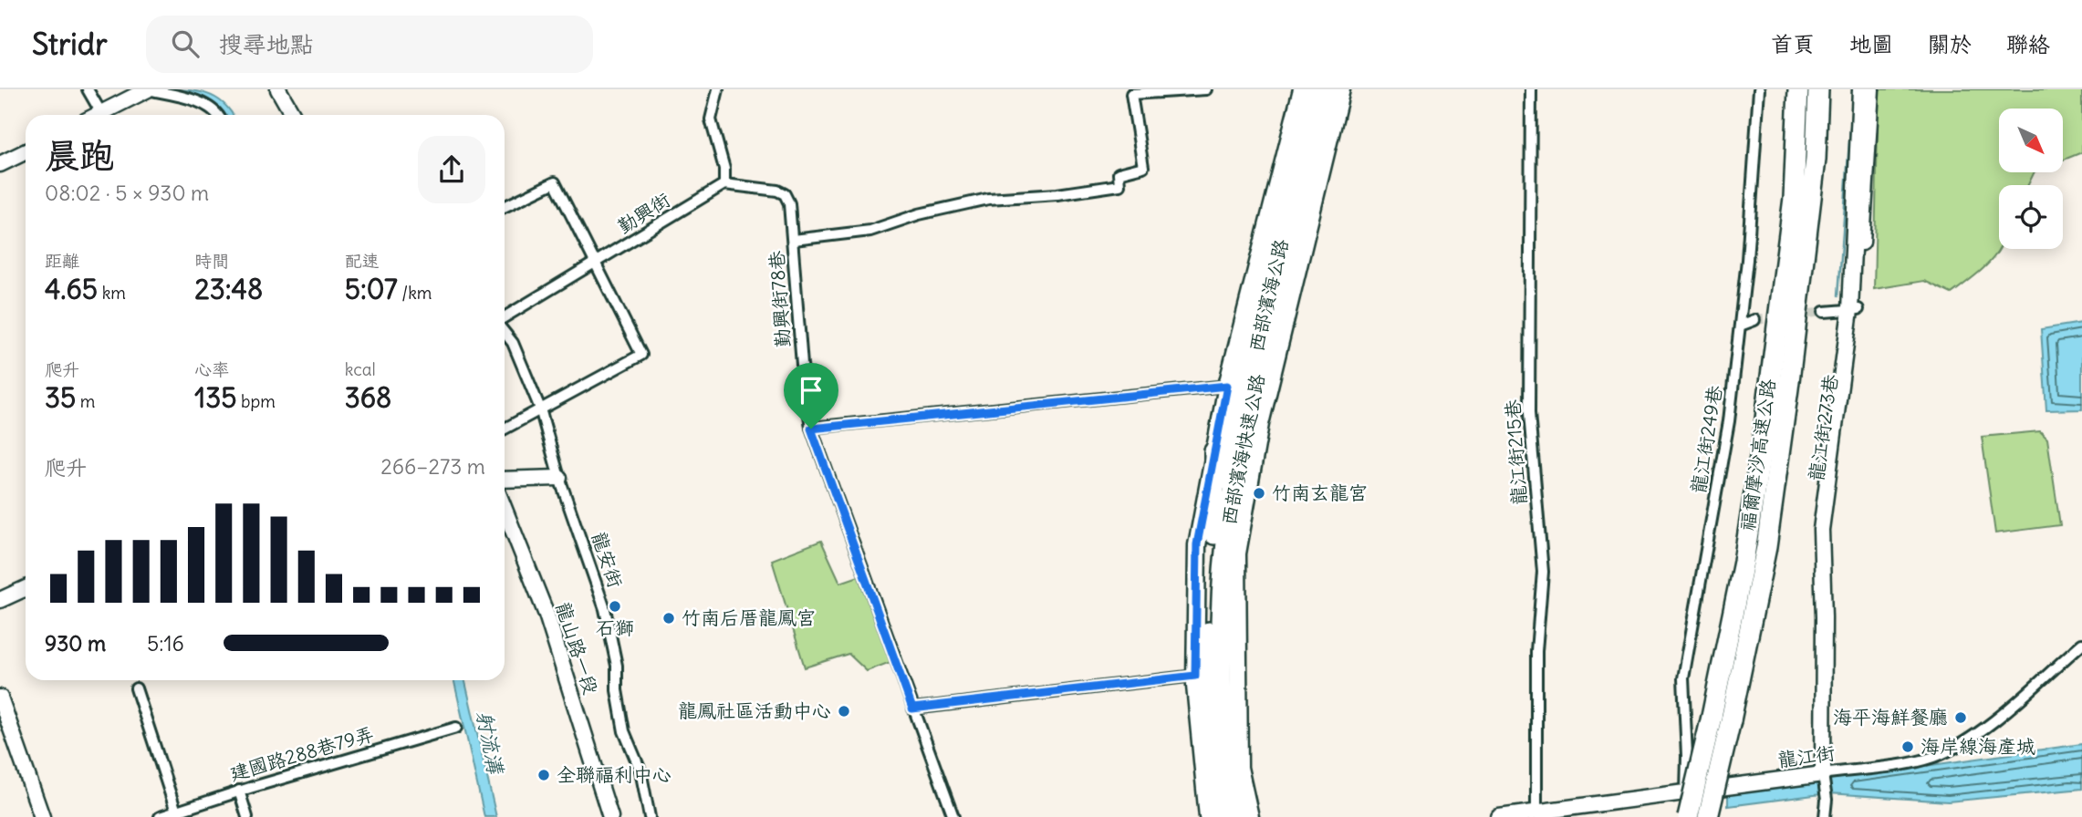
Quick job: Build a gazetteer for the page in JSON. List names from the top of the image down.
{
  "streets": {
    "highway": ["西部濱海快速公路", "福爾摩沙高速公路"],
    "main road": ["西部濱海公路"],
    "street": [
      "勤興街",
      "勤興街78巷",
      "龍江街273巷",
      "龍江街249巷",
      "龍江街215巷",
      "龍安街",
      "龍山路一段",
      "建國路288巷79弄",
      "龍江街"
    ]
  },
  "crossings": [
    ["勤興街", "勤興街78巷"],
    ["龍江街273巷", "龍江街"],
    ["龍江街249巷", "龍江街"],
    ["龍江街215巷", "龍江街"]
  ],
  "water": ["射流溝"],
  "places": [
    "竹南玄龍宮",
    "石獅",
    "竹南后厝龍鳳宮",
    "龍鳳社區活動中心",
    "海平海鮮餐廳",
    "海岸線海產城",
    "全聯福利中心"
  ],
  "north": "bottom right",
  "page": {
    "header": "Stridr",
    "search": "搜尋地點",
    "nav": [
      "首頁",
      "地圖",
      "關於",
      "聯絡"
    ],
    "heading": ["晨跑", "08:02 · 5 × 930 m"],
    "stats": [
      ["距離", "4.65 km"],
      ["時間", "23:48"],
      ["配速", "5:07 /km"],
      ["爬升", "35 m"],
      ["心率", "135 bpm"],
      ["kcal", "368"]
    ],
    "chart": ["爬升", "266–273 m"],
    "list": [
      {
        "name": "930 m",
        "note": "5:16"
      }
    ]
  }
}
